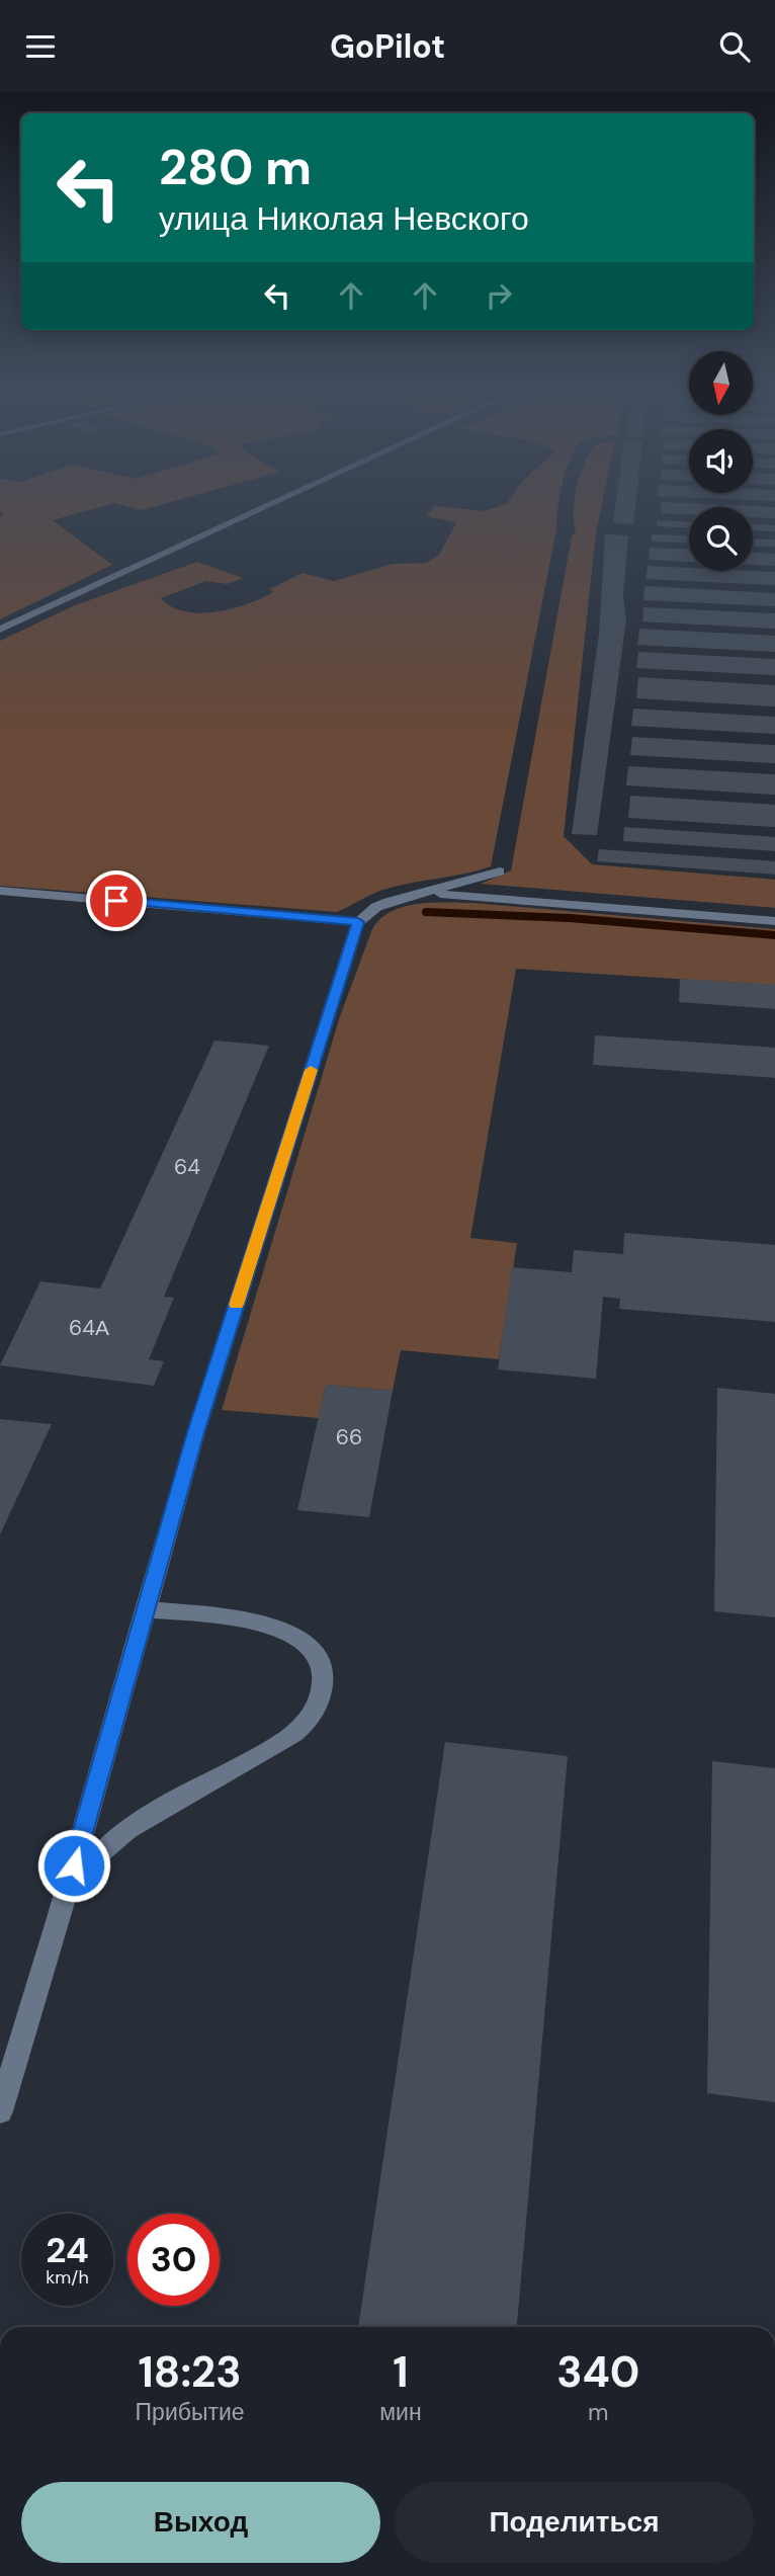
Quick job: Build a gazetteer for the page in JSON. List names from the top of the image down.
{
  "house_numbers": ["64", "64А", "66"],
  "north": "bottom",
  "page": {
    "header": "GoPilot",
    "turn": ["280 m", "улица Николая Невского"],
    "speed": "24 km/h",
    "limit": "30",
    "eta": [
      "18:23",
      "Прибытие",
      "1",
      "мин",
      "340",
      "m"
    ],
    "buttons": ["Выход", "Поделиться"]
  }
}
